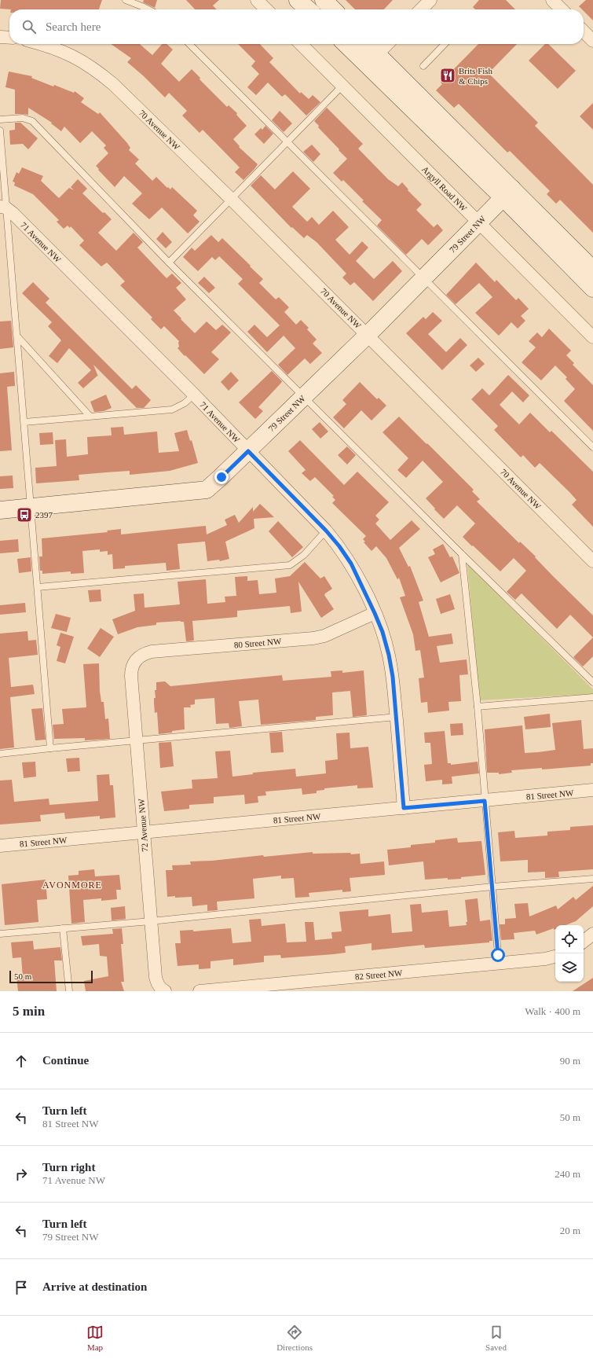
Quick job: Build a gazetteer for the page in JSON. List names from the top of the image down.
{
  "streets": {
    "street": [
      "70 Avenue NW",
      "Argyll Road NW",
      "79 Street NW",
      "71 Avenue NW",
      "80 Street NW",
      "81 Street NW",
      "72 Avenue NW",
      "82 Street NW"
    ]
  },
  "crossings": [
    ["70 Avenue NW", "79 Street NW"],
    ["Argyll Road NW", "79 Street NW"],
    ["79 Street NW", "71 Avenue NW"],
    ["71 Avenue NW", "80 Street NW"],
    ["71 Avenue NW", "81 Street NW"],
    ["80 Street NW", "72 Avenue NW"],
    ["81 Street NW", "72 Avenue NW"]
  ],
  "districts": ["AVONMORE"],
  "places": {
    "restaurant": ["Brits Fish & Chips"],
    "bus stop": ["2397"]
  },
  "scale_bar": "50 m",
  "page": {
    "search": "Search here",
    "scale": "50 m",
    "heading": ["5 min", "Walk · 400 m"],
    "list": [
      ["Continue", "90 m"],
      ["Turn left", "81 Street NW", "50 m"],
      ["Turn right", "71 Avenue NW", "240 m"],
      ["Turn left", "79 Street NW", "20 m"],
      "Arrive at destination"
    ],
    "nav": ["Map", "Directions", "Saved"]
  }
}
